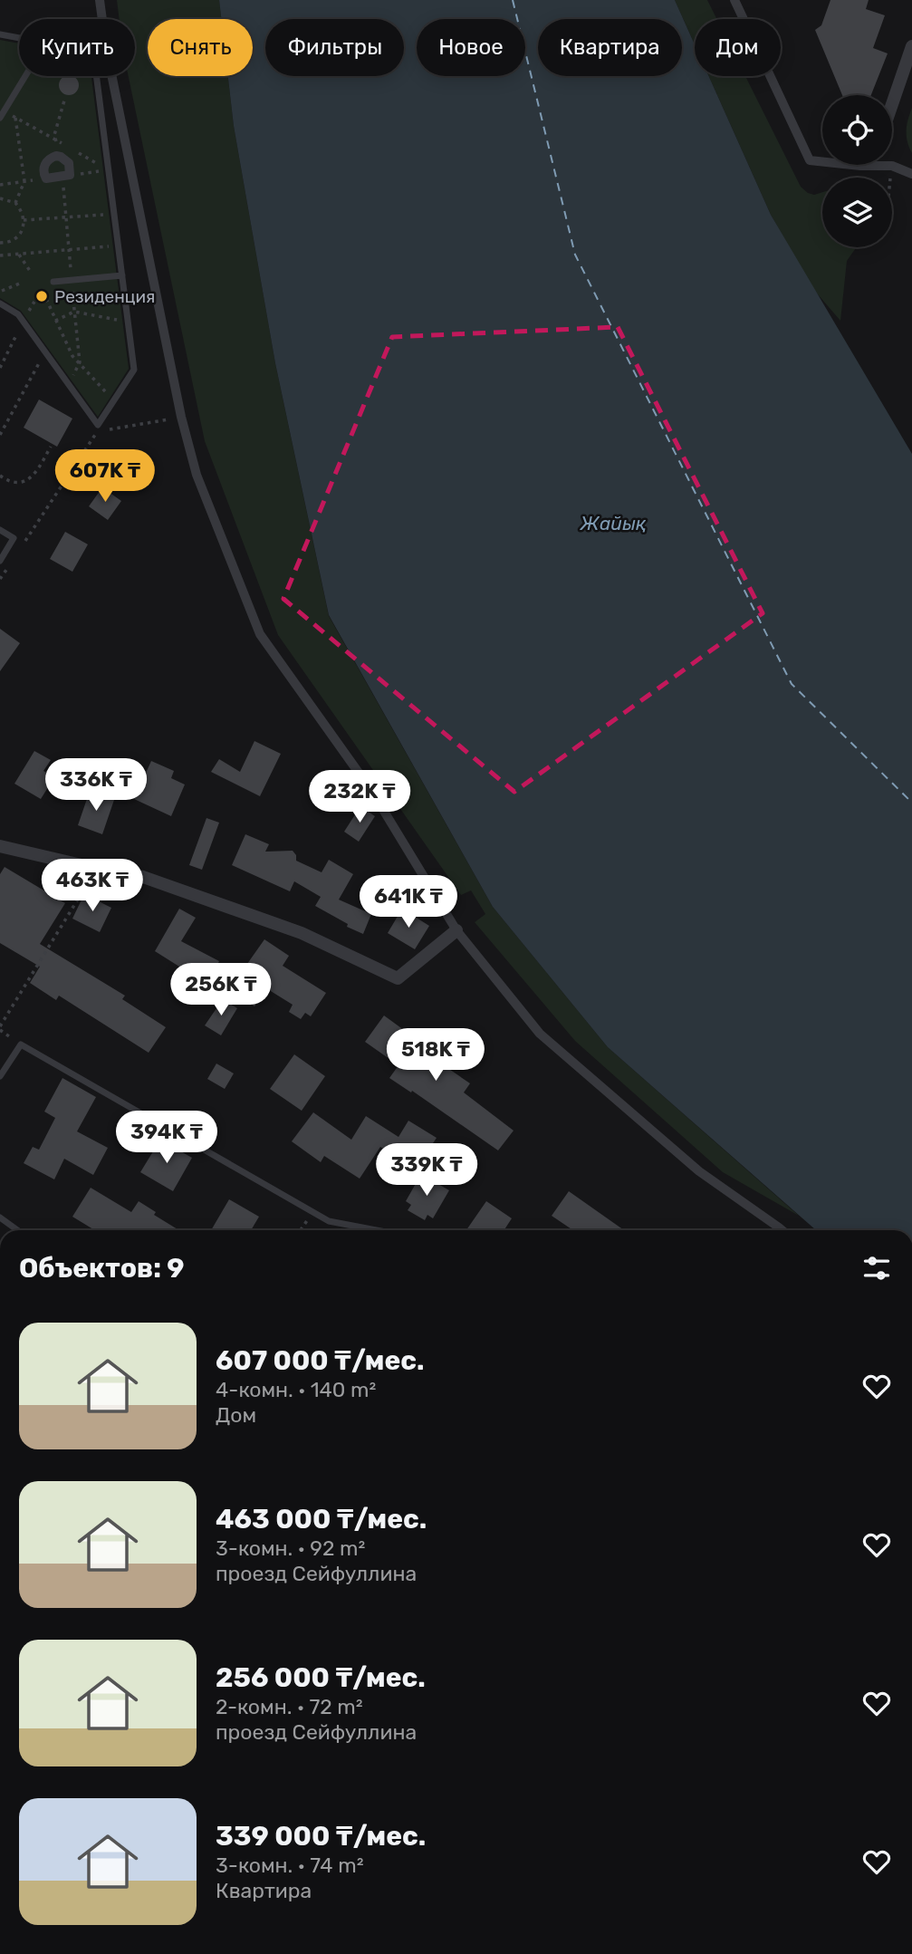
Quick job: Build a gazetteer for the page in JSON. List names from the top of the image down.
{
  "water": ["Жайық"],
  "places": ["Резиденция"],
  "page": {
    "chip": [
      "Купить",
      "Снять",
      "Фильтры",
      "Новое",
      "Квартира",
      "Дом"
    ],
    "price": [
      "607K ₸",
      "336K ₸",
      "232K ₸",
      "463K ₸",
      "641K ₸",
      "256K ₸",
      "518K ₸",
      "394K ₸",
      "339K ₸"
    ],
    "heading": "Объектов: 9",
    "list": [
      {
        "name": "607 000 ₸/мес.",
        "note": "4-комн. · 140 m² · Дом"
      },
      {
        "name": "463 000 ₸/мес.",
        "note": "3-комн. · 92 m² · проезд Сейфуллина"
      },
      {
        "name": "256 000 ₸/мес.",
        "note": "2-комн. · 72 m² · проезд Сейфуллина"
      },
      {
        "name": "339 000 ₸/мес.",
        "note": "3-комн. · 74 m² · Квартира"
      }
    ]
  }
}
